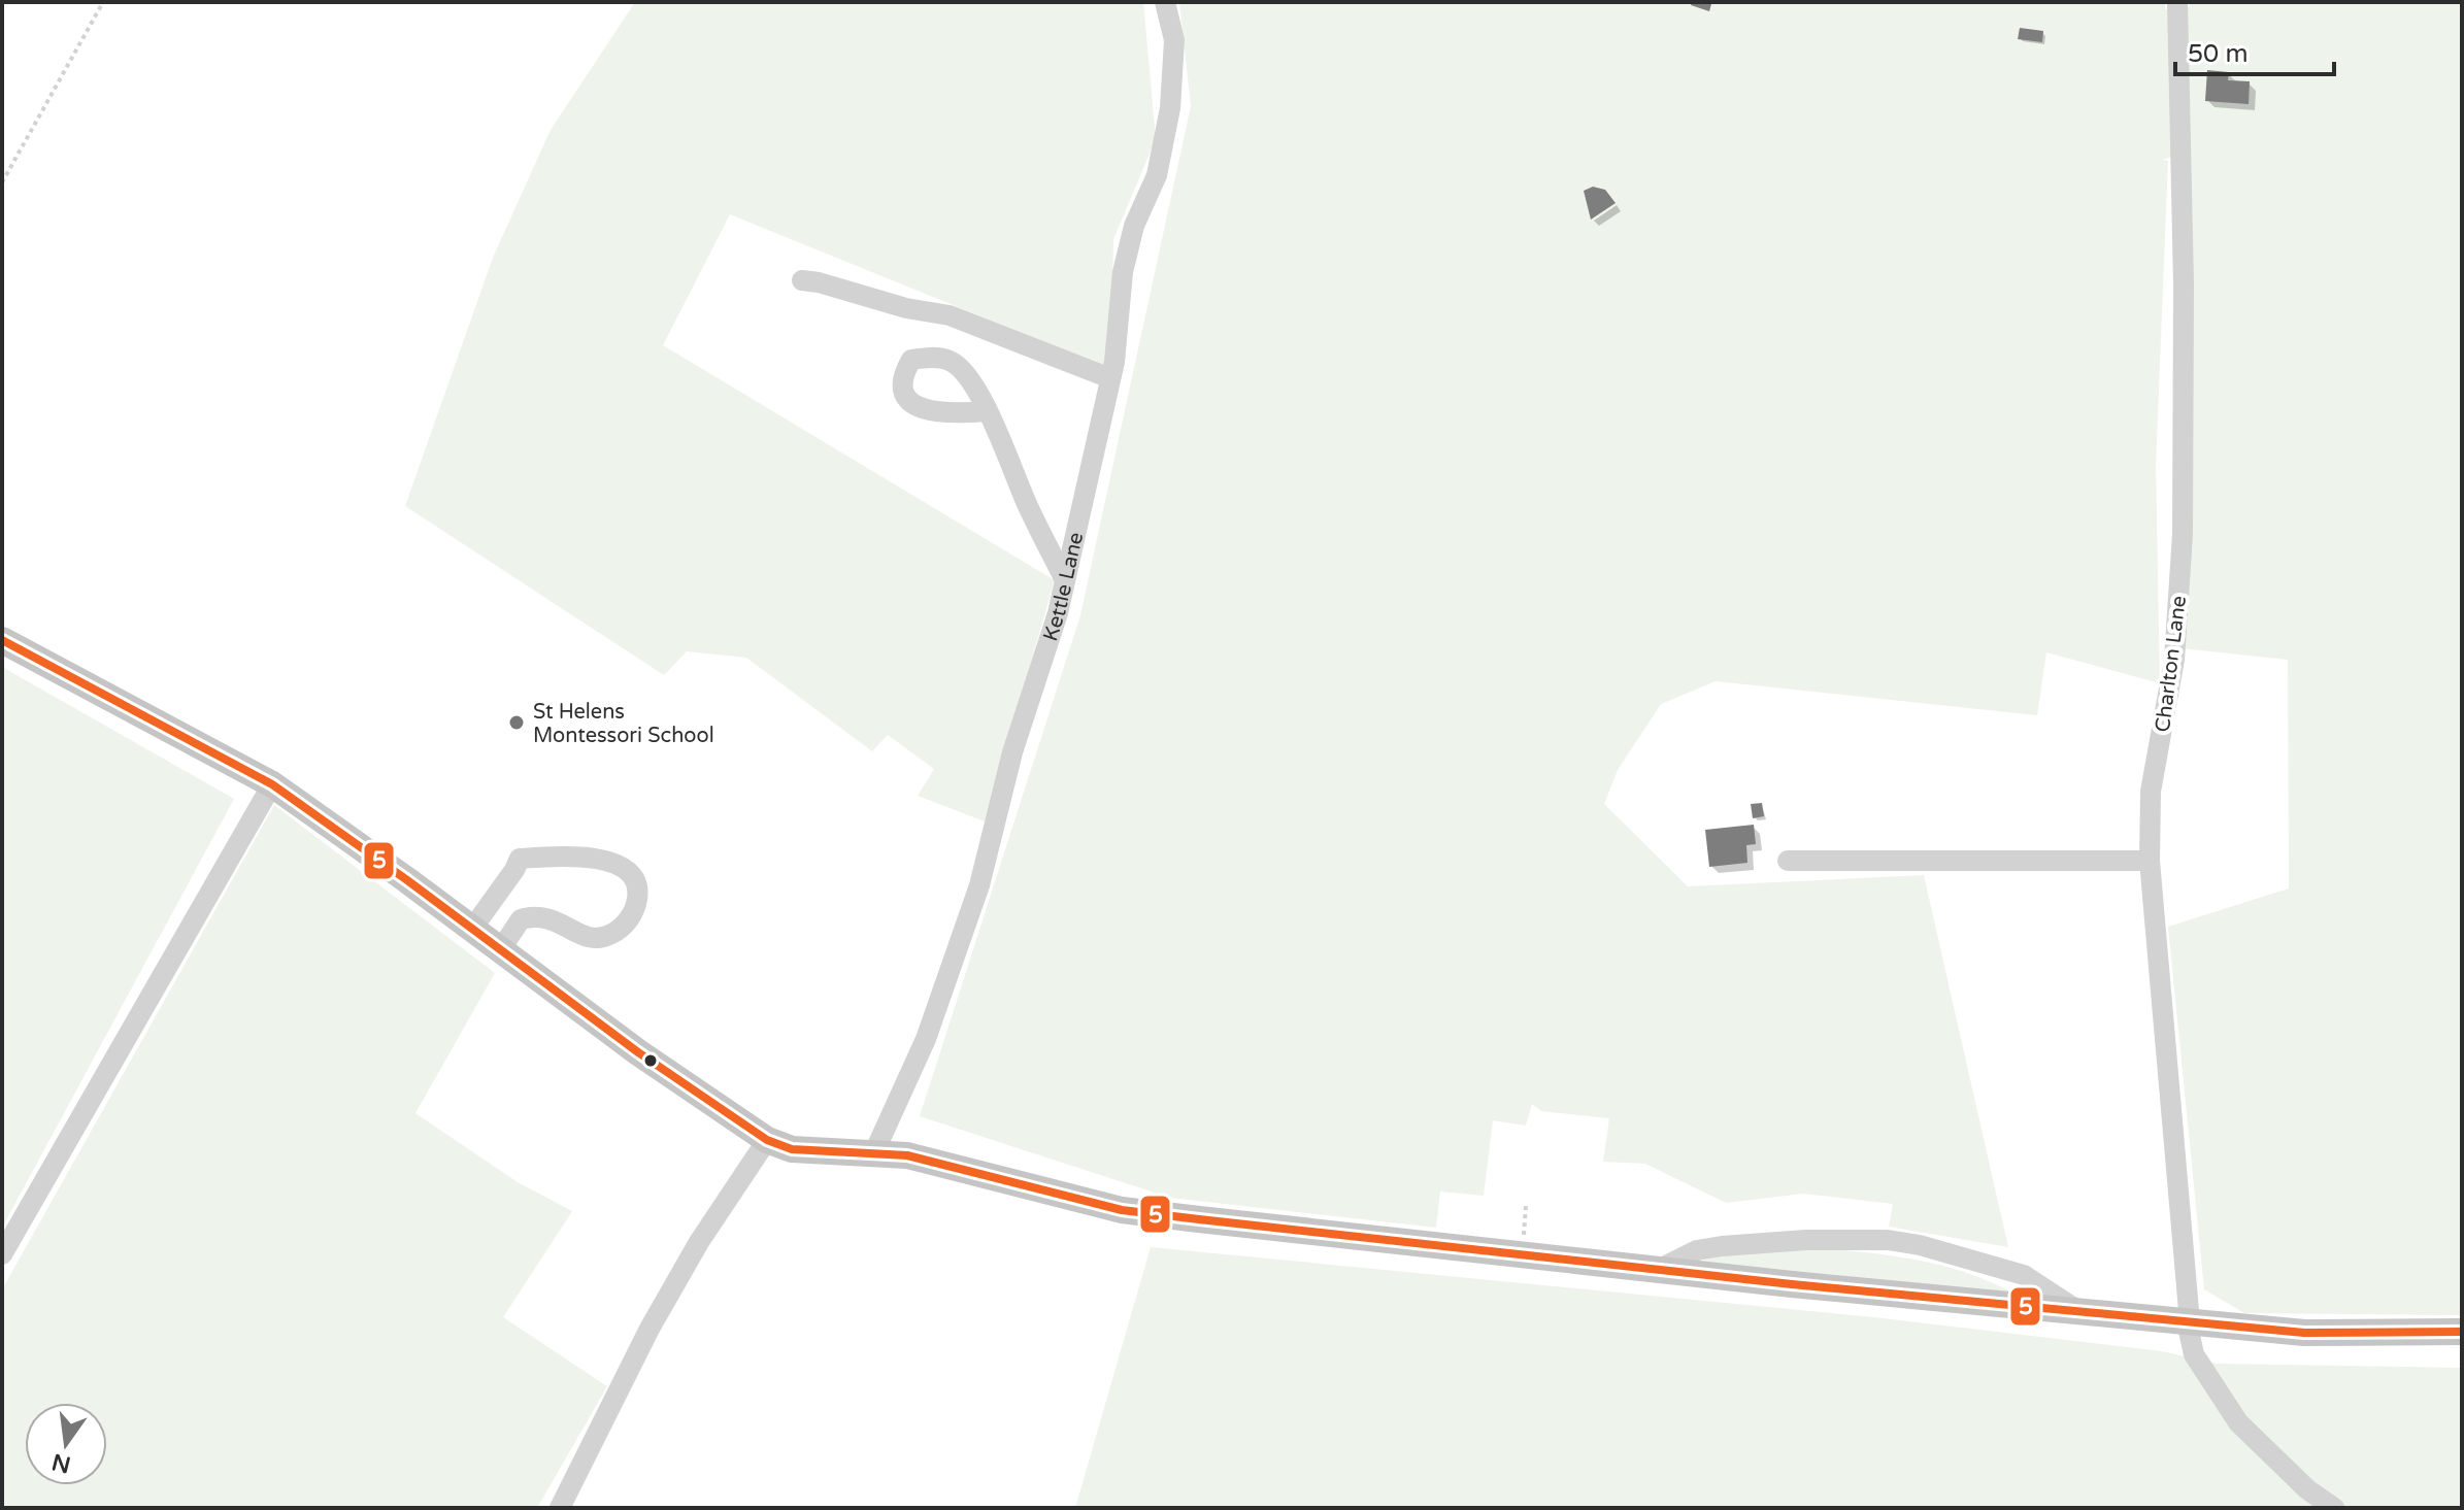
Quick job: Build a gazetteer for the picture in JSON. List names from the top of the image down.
{
  "streets": {
    "street": ["Kettle Lane", "Charlton Lane"]
  },
  "places": ["St Helens Montessori School"],
  "lines": ["transit line 5"],
  "scale_bar": "50 m",
  "north": "bottom"
}
